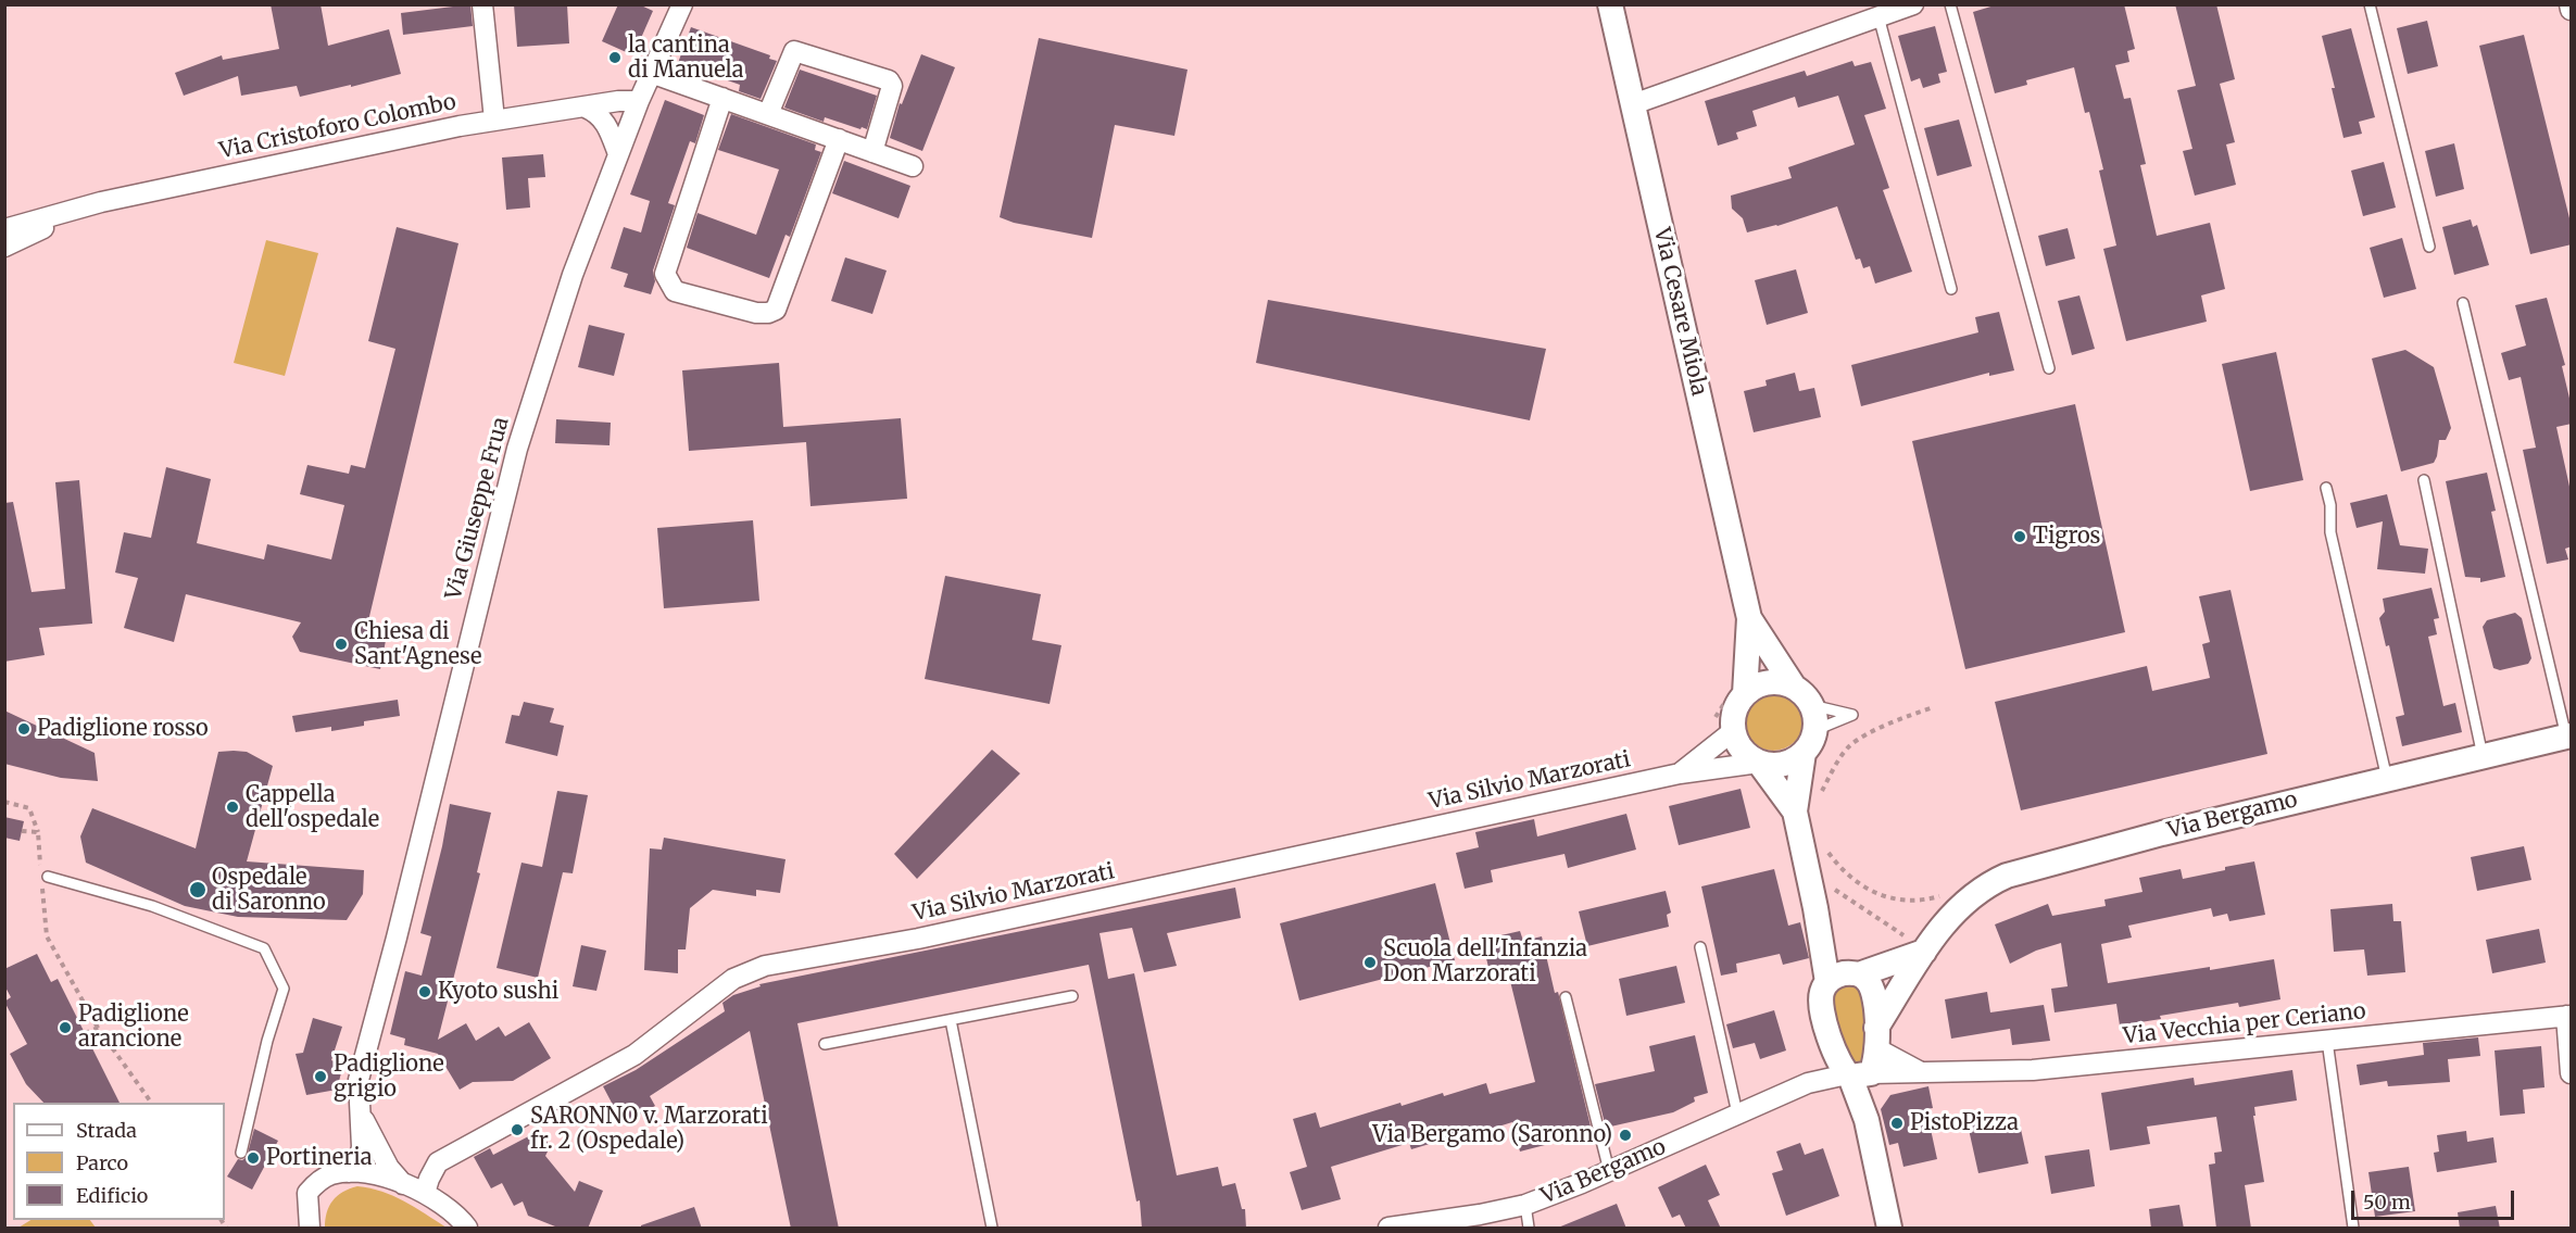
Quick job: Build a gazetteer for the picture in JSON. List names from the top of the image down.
{
  "streets": {
    "street": [
      "Via Cristoforo Colombo",
      "Via Cesare Miola",
      "Via Giuseppe Frua",
      "Via Silvio Marzorati",
      "Via Bergamo",
      "Via Vecchia per Ceriano"
    ]
  },
  "crossings": [
    ["Via Cristoforo Colombo", "Via Giuseppe Frua"],
    ["Via Cesare Miola", "Via Silvio Marzorati"],
    ["Via Bergamo", "Via Vecchia per Ceriano"]
  ],
  "places": [
    "la cantina di Manuela",
    "Tigros",
    "Chiesa di Sant'Agnese",
    "Padiglione rosso",
    "Cappella dell'ospedale",
    "Ospedale di Saronno",
    "Scuola dell'Infanzia Don Marzorati",
    "Kyoto sushi",
    "Padiglione arancione",
    "Padiglione grigio",
    "PistoPizza",
    "SARONNO v. Marzorati fr. 2 (Ospedale)",
    "Via Bergamo (Saronno)",
    "Portineria"
  ],
  "legend": ["Strada", "Parco", "Edificio"],
  "scale_bar": "50 m"
}
